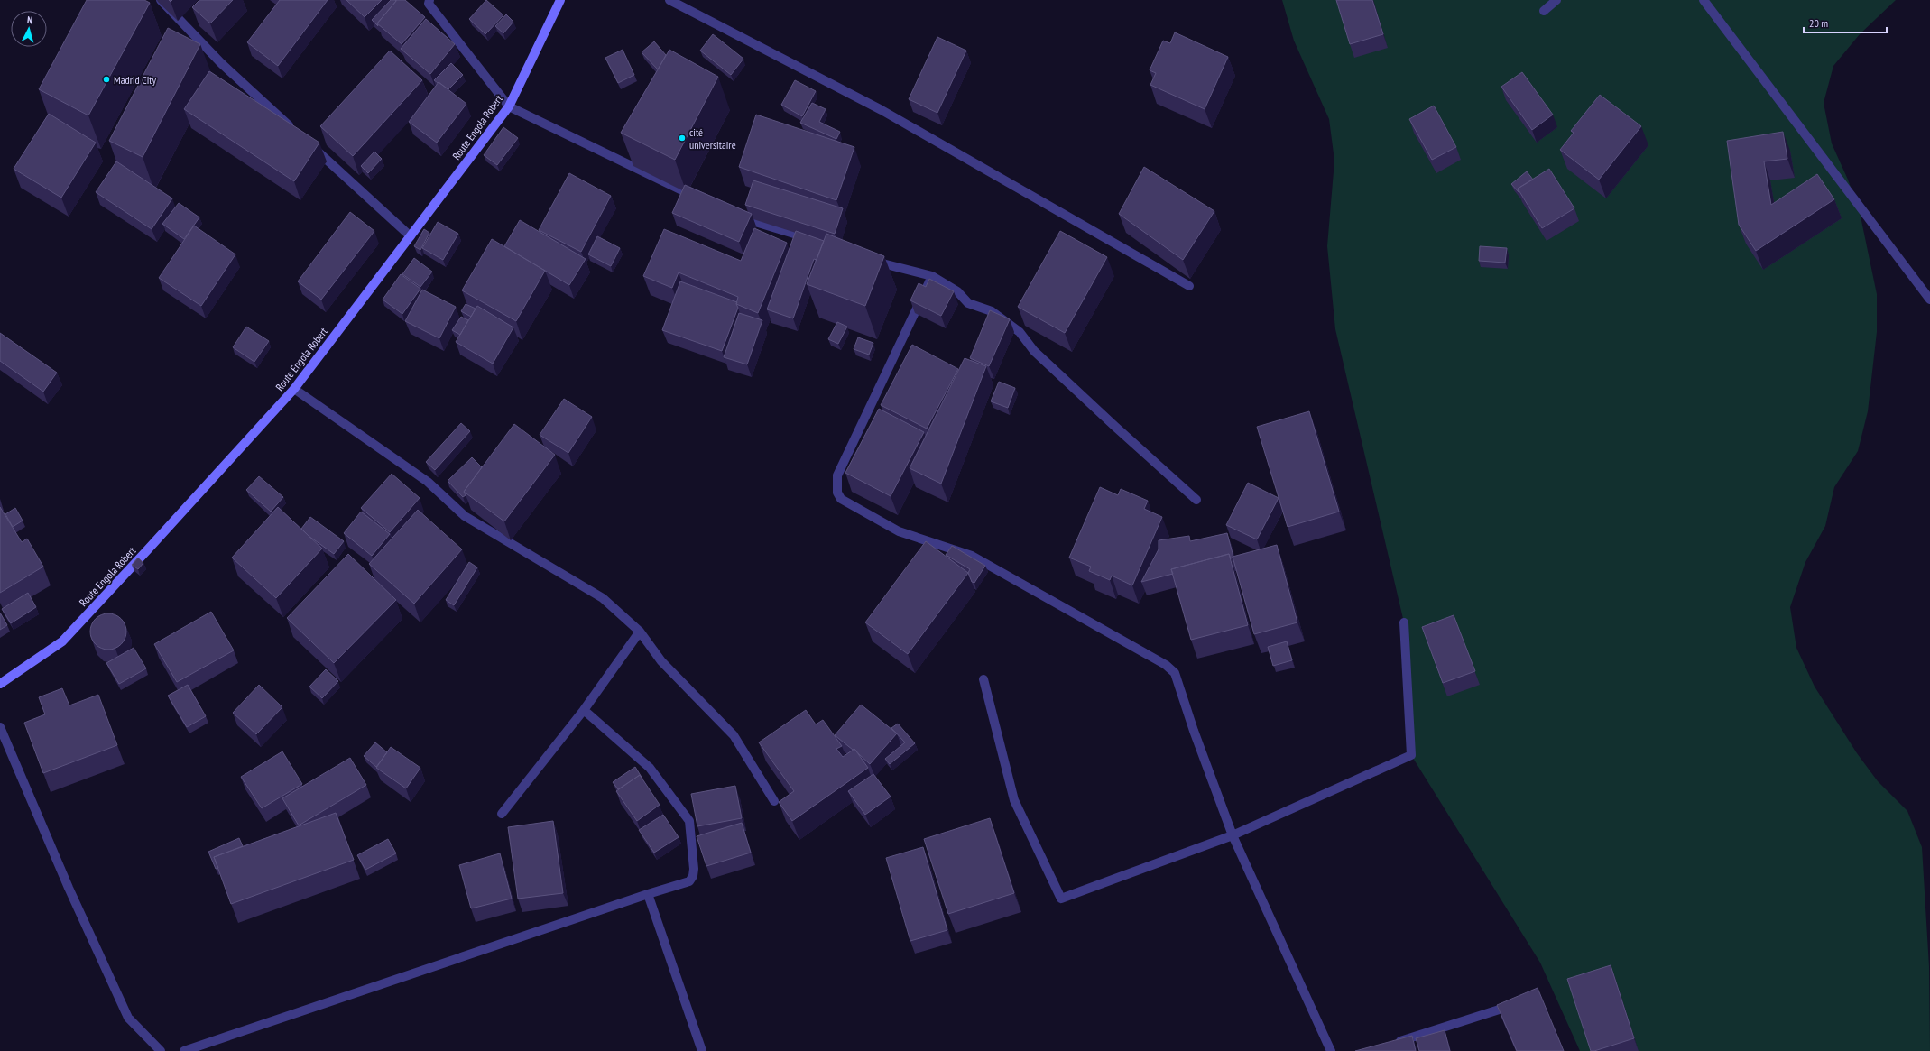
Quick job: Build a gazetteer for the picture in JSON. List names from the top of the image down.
{
  "streets": {
    "street": ["Route Engola Robert"]
  },
  "places": ["Madrid City", "cité universitaire"],
  "scale_bar": "20 m",
  "north": "top"
}
